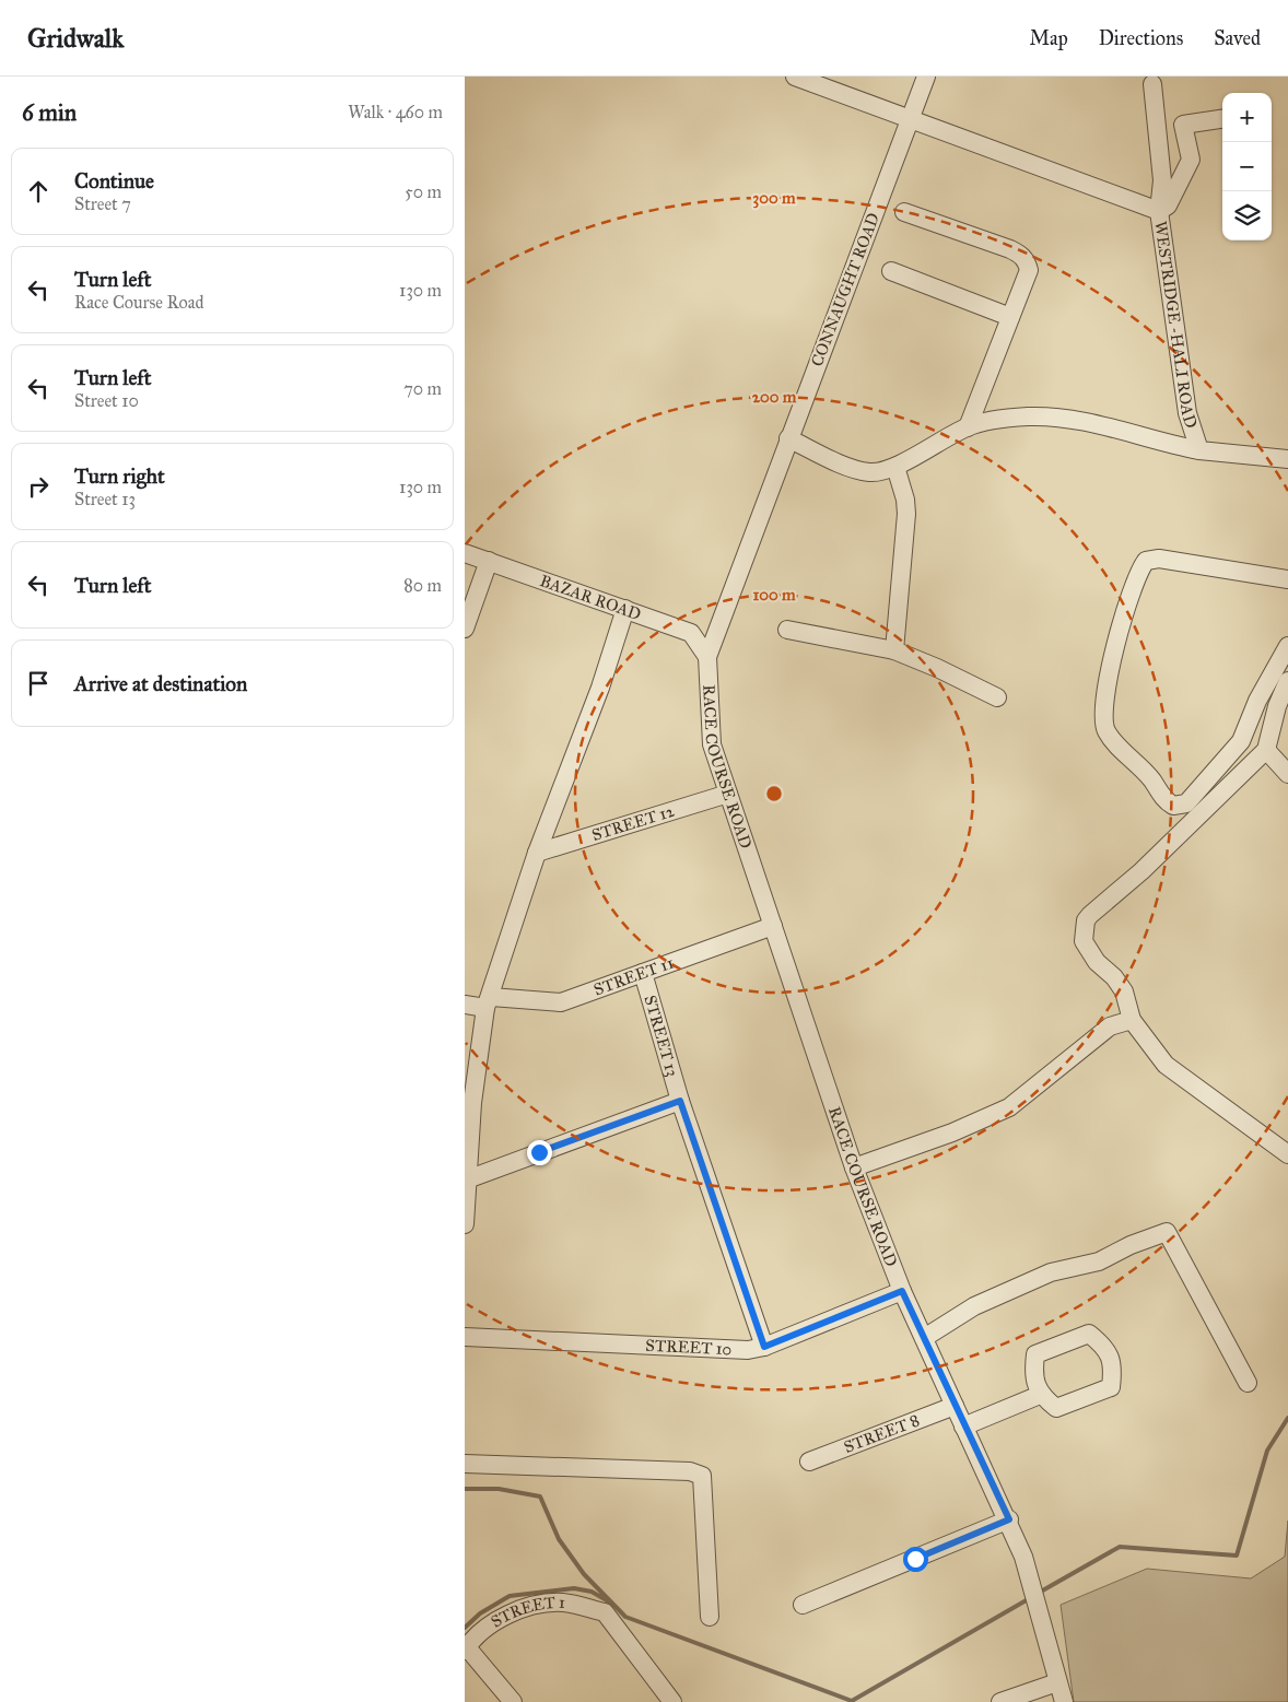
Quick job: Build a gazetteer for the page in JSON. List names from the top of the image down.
{
  "streets": {
    "street": [
      "CONNAUGHT ROAD",
      "WESTRIDGE -HALI ROAD",
      "BAZAR ROAD",
      "RACE COURSE ROAD",
      "STREET 12",
      "STREET 11",
      "STREET 13",
      "STREET 10",
      "STREET 8",
      "STREET 1"
    ]
  },
  "crossings": [
    ["CONNAUGHT ROAD", "WESTRIDGE -HALI ROAD"],
    ["CONNAUGHT ROAD", "BAZAR ROAD"],
    ["CONNAUGHT ROAD", "RACE COURSE ROAD"],
    ["BAZAR ROAD", "RACE COURSE ROAD"],
    ["RACE COURSE ROAD", "STREET 12"],
    ["RACE COURSE ROAD", "STREET 11"],
    ["RACE COURSE ROAD", "STREET 10"],
    ["RACE COURSE ROAD", "STREET 8"],
    ["STREET 11", "STREET 13"],
    ["STREET 13", "STREET 10"]
  ],
  "page": {
    "header": "Gridwalk",
    "nav": ["Map", "Directions", "Saved"],
    "heading": ["6 min", "Walk · 460 m"],
    "map_buttons": ["+", "−"],
    "list": [
      ["Continue", "Street 7", "50 m"],
      ["Turn left", "Race Course Road", "130 m"],
      ["Turn left", "Street 10", "70 m"],
      ["Turn right", "Street 13", "130 m"],
      ["Turn left", "80 m"],
      "Arrive at destination"
    ]
  },
  "rings": ["300 m", "200 m", "100 m"]
}
